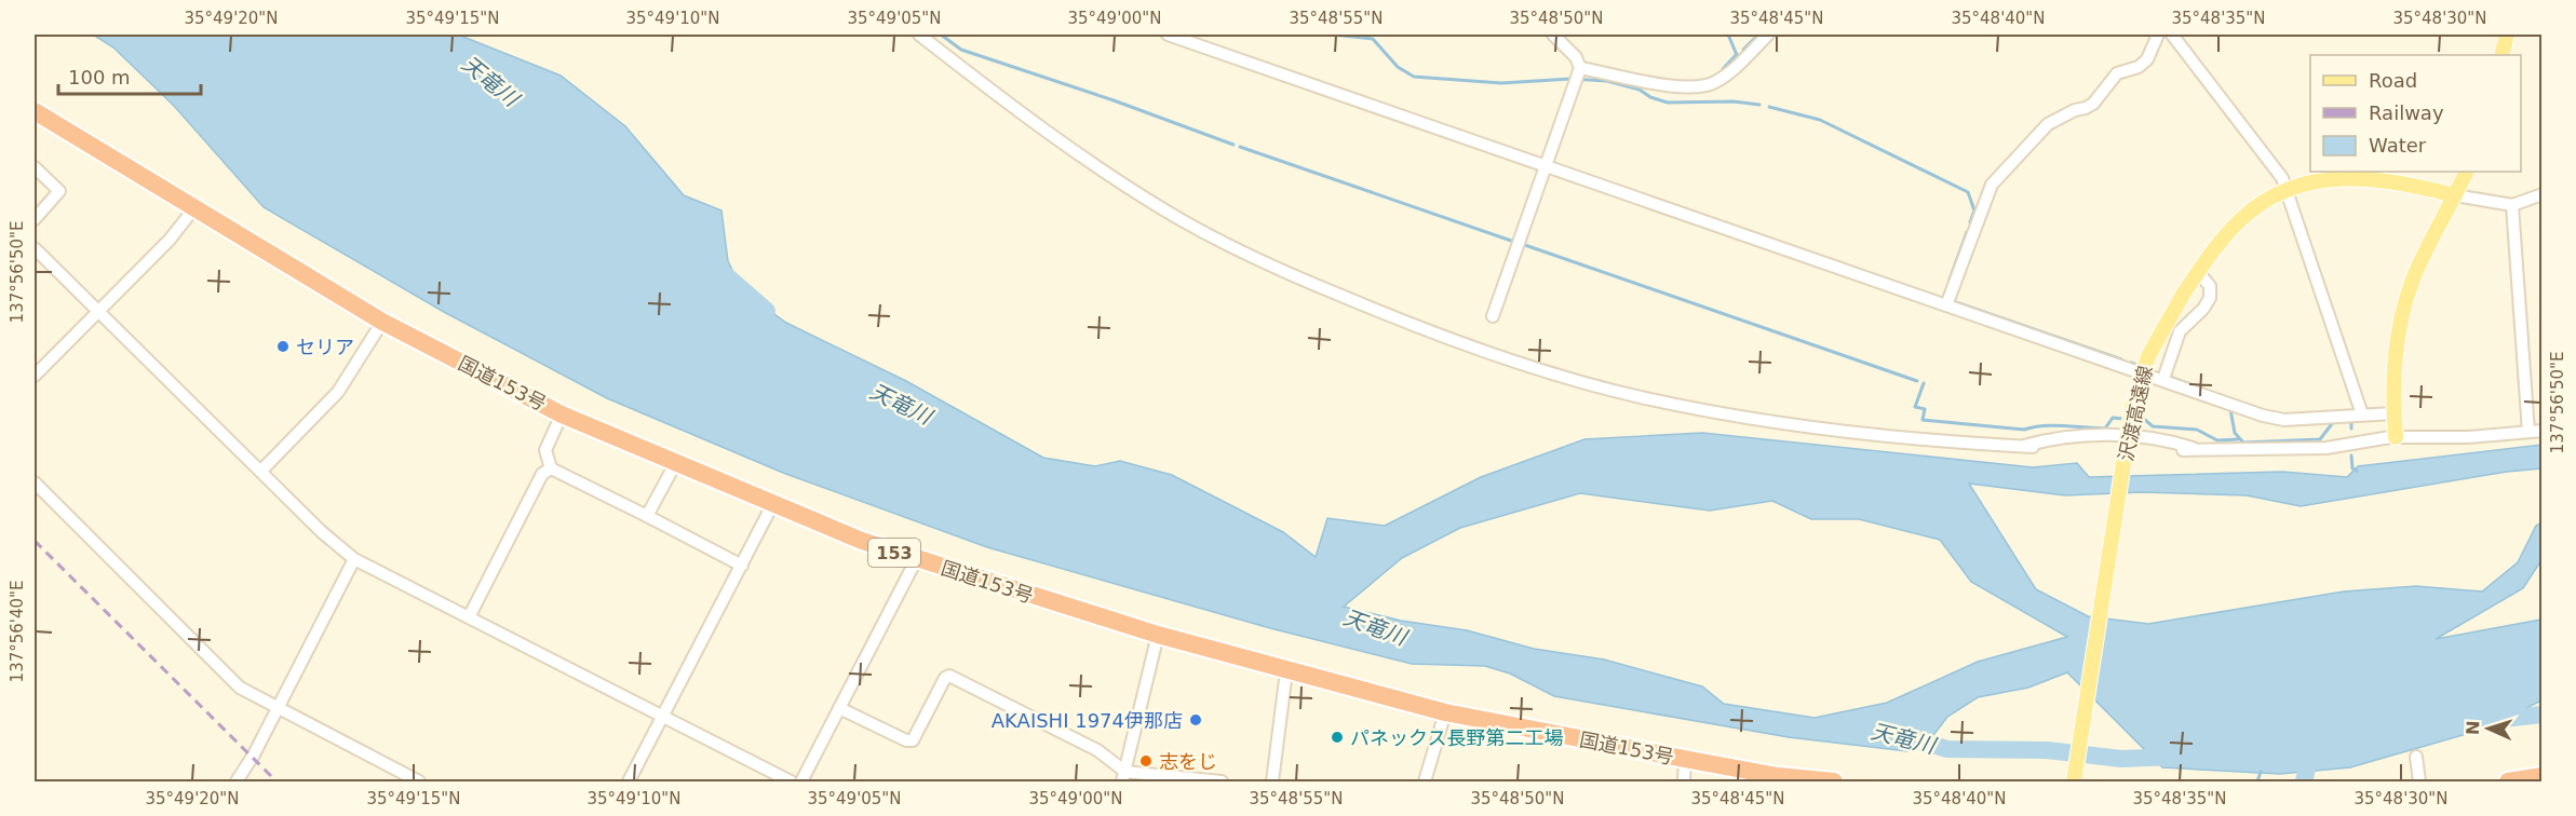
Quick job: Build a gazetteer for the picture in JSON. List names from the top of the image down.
{
  "streets": {
    "highway": ["国道153号", "153"],
    "main road": ["沢渡高遠線"]
  },
  "water": ["天竜川"],
  "places": [
    "セリア",
    "AKAISHI 1974伊那店",
    "パネックス長野第二工場",
    "志をじ"
  ],
  "legend": ["Road", "Railway", "Water"],
  "scale_bar": "100 m",
  "north": "left",
  "coordinates": [
    "35°49'20\"N",
    "35°49'15\"N",
    "35°49'10\"N",
    "35°49'05\"N",
    "35°49'00\"N",
    "35°48'55\"N",
    "35°48'50\"N",
    "35°48'45\"N",
    "35°48'40\"N",
    "35°48'35\"N",
    "35°48'30\"N",
    "137°56'50\"E",
    "137°56'40\"E"
  ]
}
